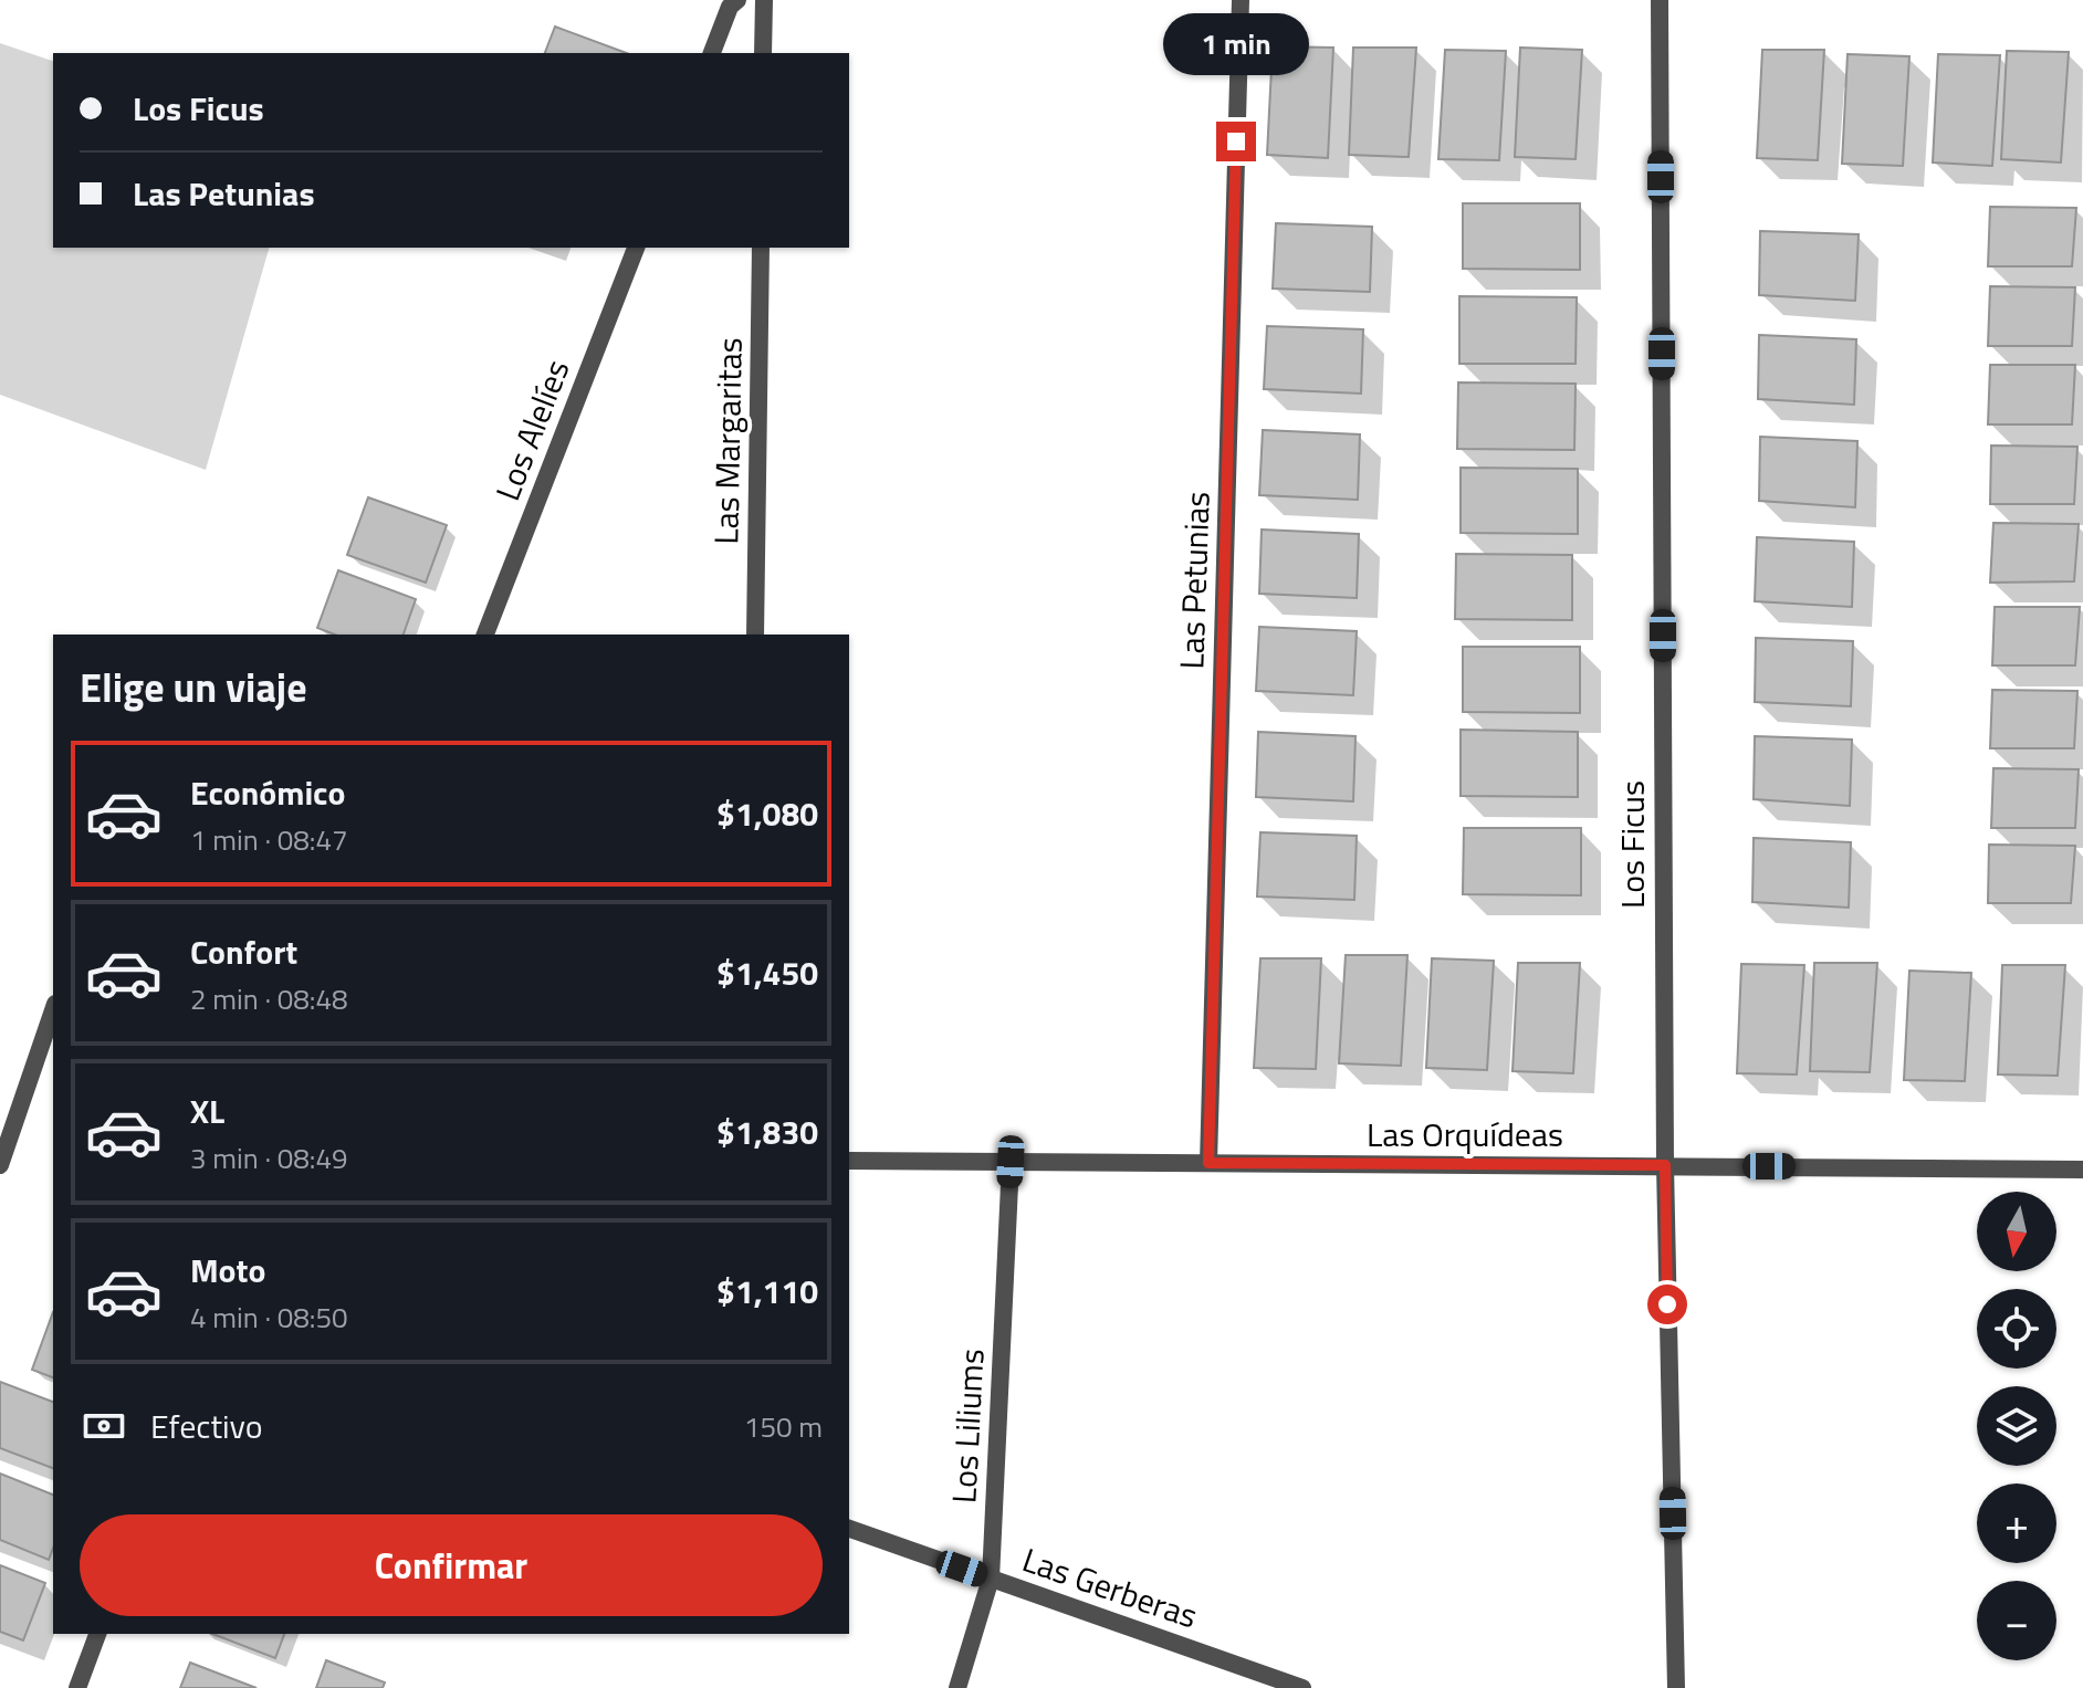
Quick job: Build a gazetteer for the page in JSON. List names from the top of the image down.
{
  "streets": {
    "street": [
      "Los Alelíes",
      "Las Margaritas",
      "Las Petunias",
      "Los Ficus",
      "Las Orquídeas",
      "Los Liliums",
      "Las Gerberas"
    ]
  },
  "crossings": [
    ["Las Petunias", "Las Orquídeas"],
    ["Los Ficus", "Las Orquídeas"],
    ["Las Orquídeas", "Los Liliums"],
    ["Los Liliums", "Las Gerberas"]
  ],
  "north": "bottom",
  "page": {
    "bubble": "1 min",
    "banner": ["Los Ficus", "Las Petunias"],
    "heading": "Elige un viaje",
    "list": [
      {
        "name": "Económico",
        "note": "1 min · 08:47",
        "value": "$1,080"
      },
      {
        "name": "Confort",
        "note": "2 min · 08:48",
        "value": "$1,450"
      },
      {
        "name": "XL",
        "note": "3 min · 08:49",
        "value": "$1,830"
      },
      {
        "name": "Moto",
        "note": "4 min · 08:50",
        "value": "$1,110"
      }
    ],
    "map_buttons": ["+", "−"],
    "pay": ["Efectivo", "150 m"],
    "buttons": "Confirmar"
  }
}
